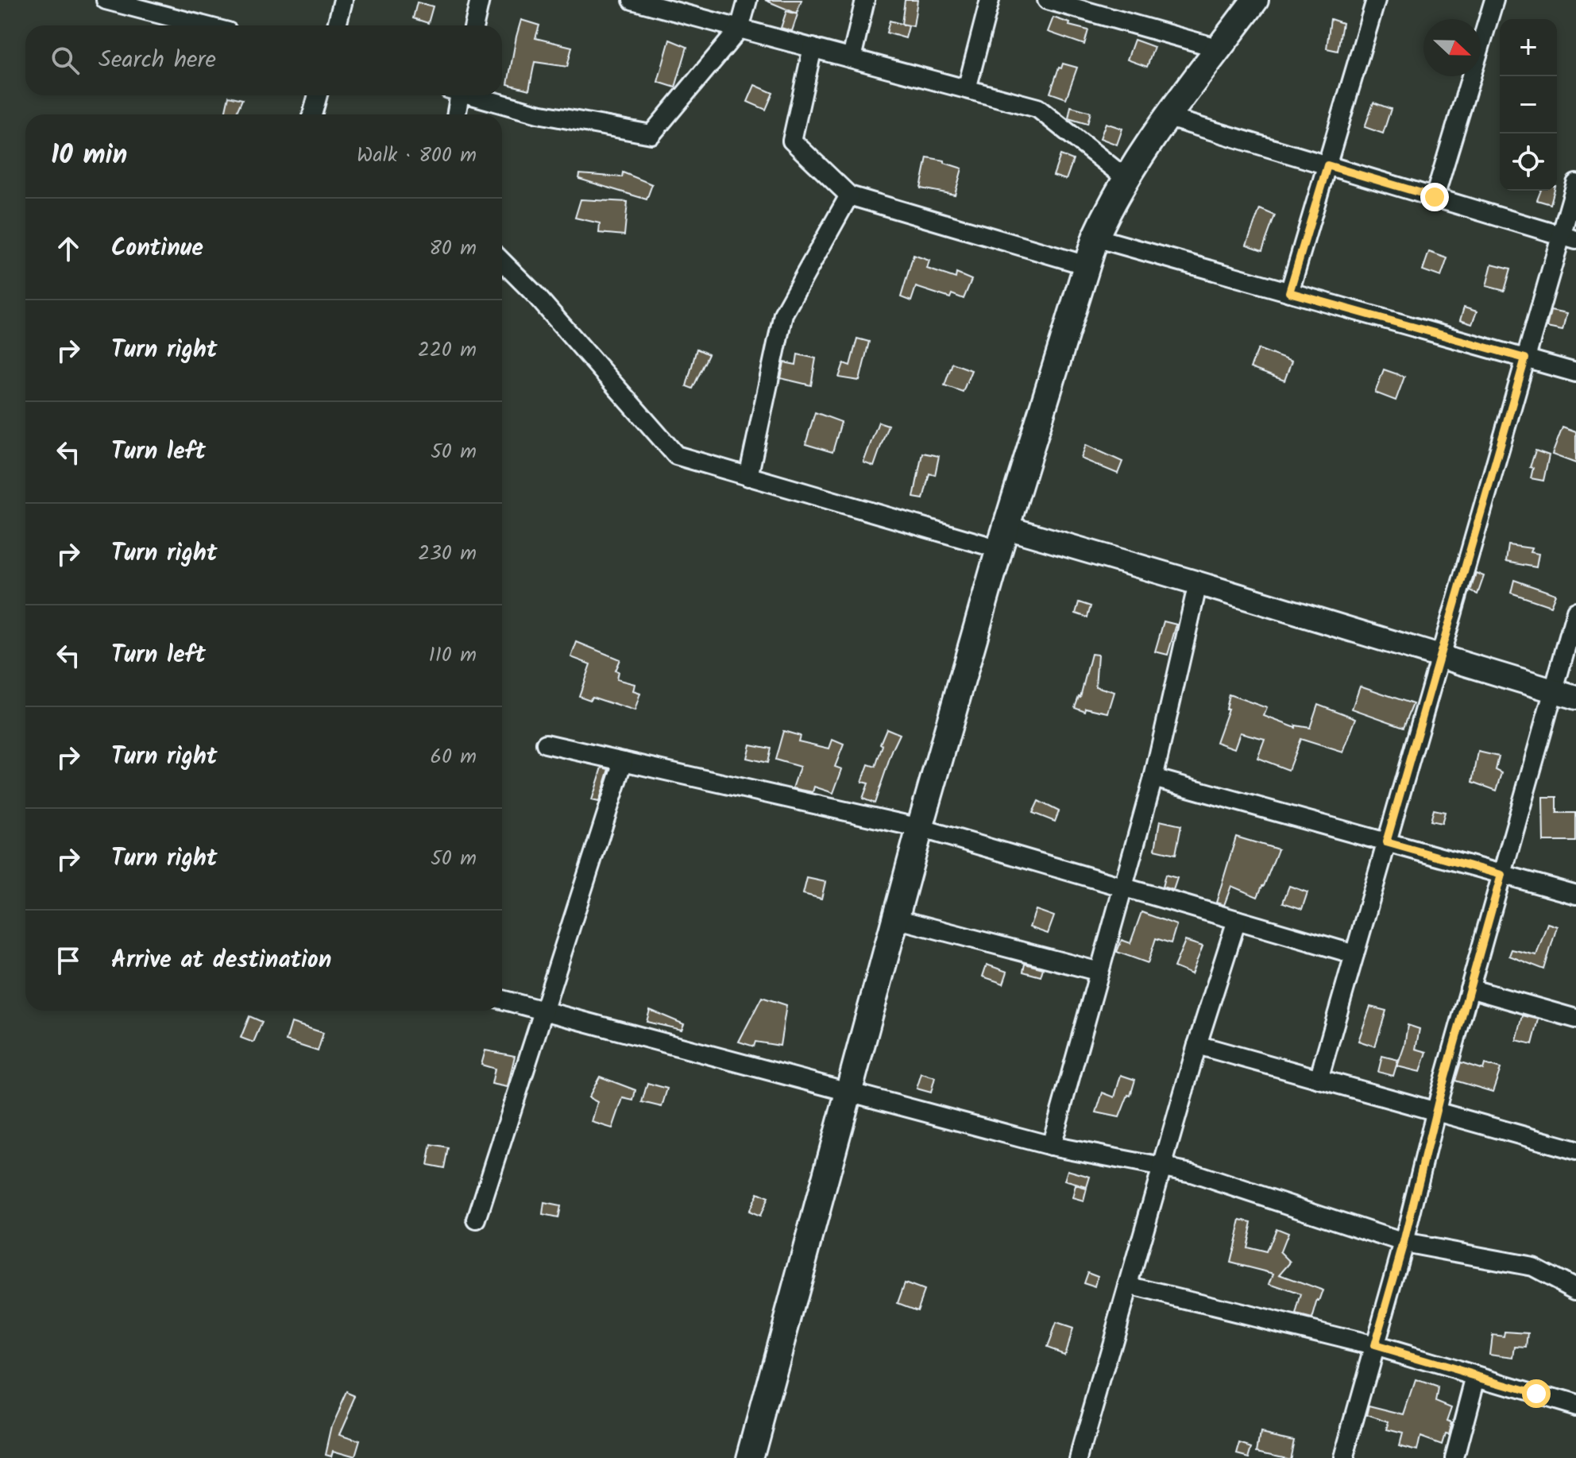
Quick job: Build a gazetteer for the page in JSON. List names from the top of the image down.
{
  "north": "right",
  "page": {
    "map_buttons": ["+", "−"],
    "search": "Search here",
    "heading": ["10 min", "Walk · 800 m"],
    "list": [
      ["Continue", "80 m"],
      ["Turn right", "220 m"],
      ["Turn left", "50 m"],
      ["Turn right", "230 m"],
      ["Turn left", "110 m"],
      ["Turn right", "60 m"],
      ["Turn right", "50 m"],
      "Arrive at destination"
    ]
  }
}
